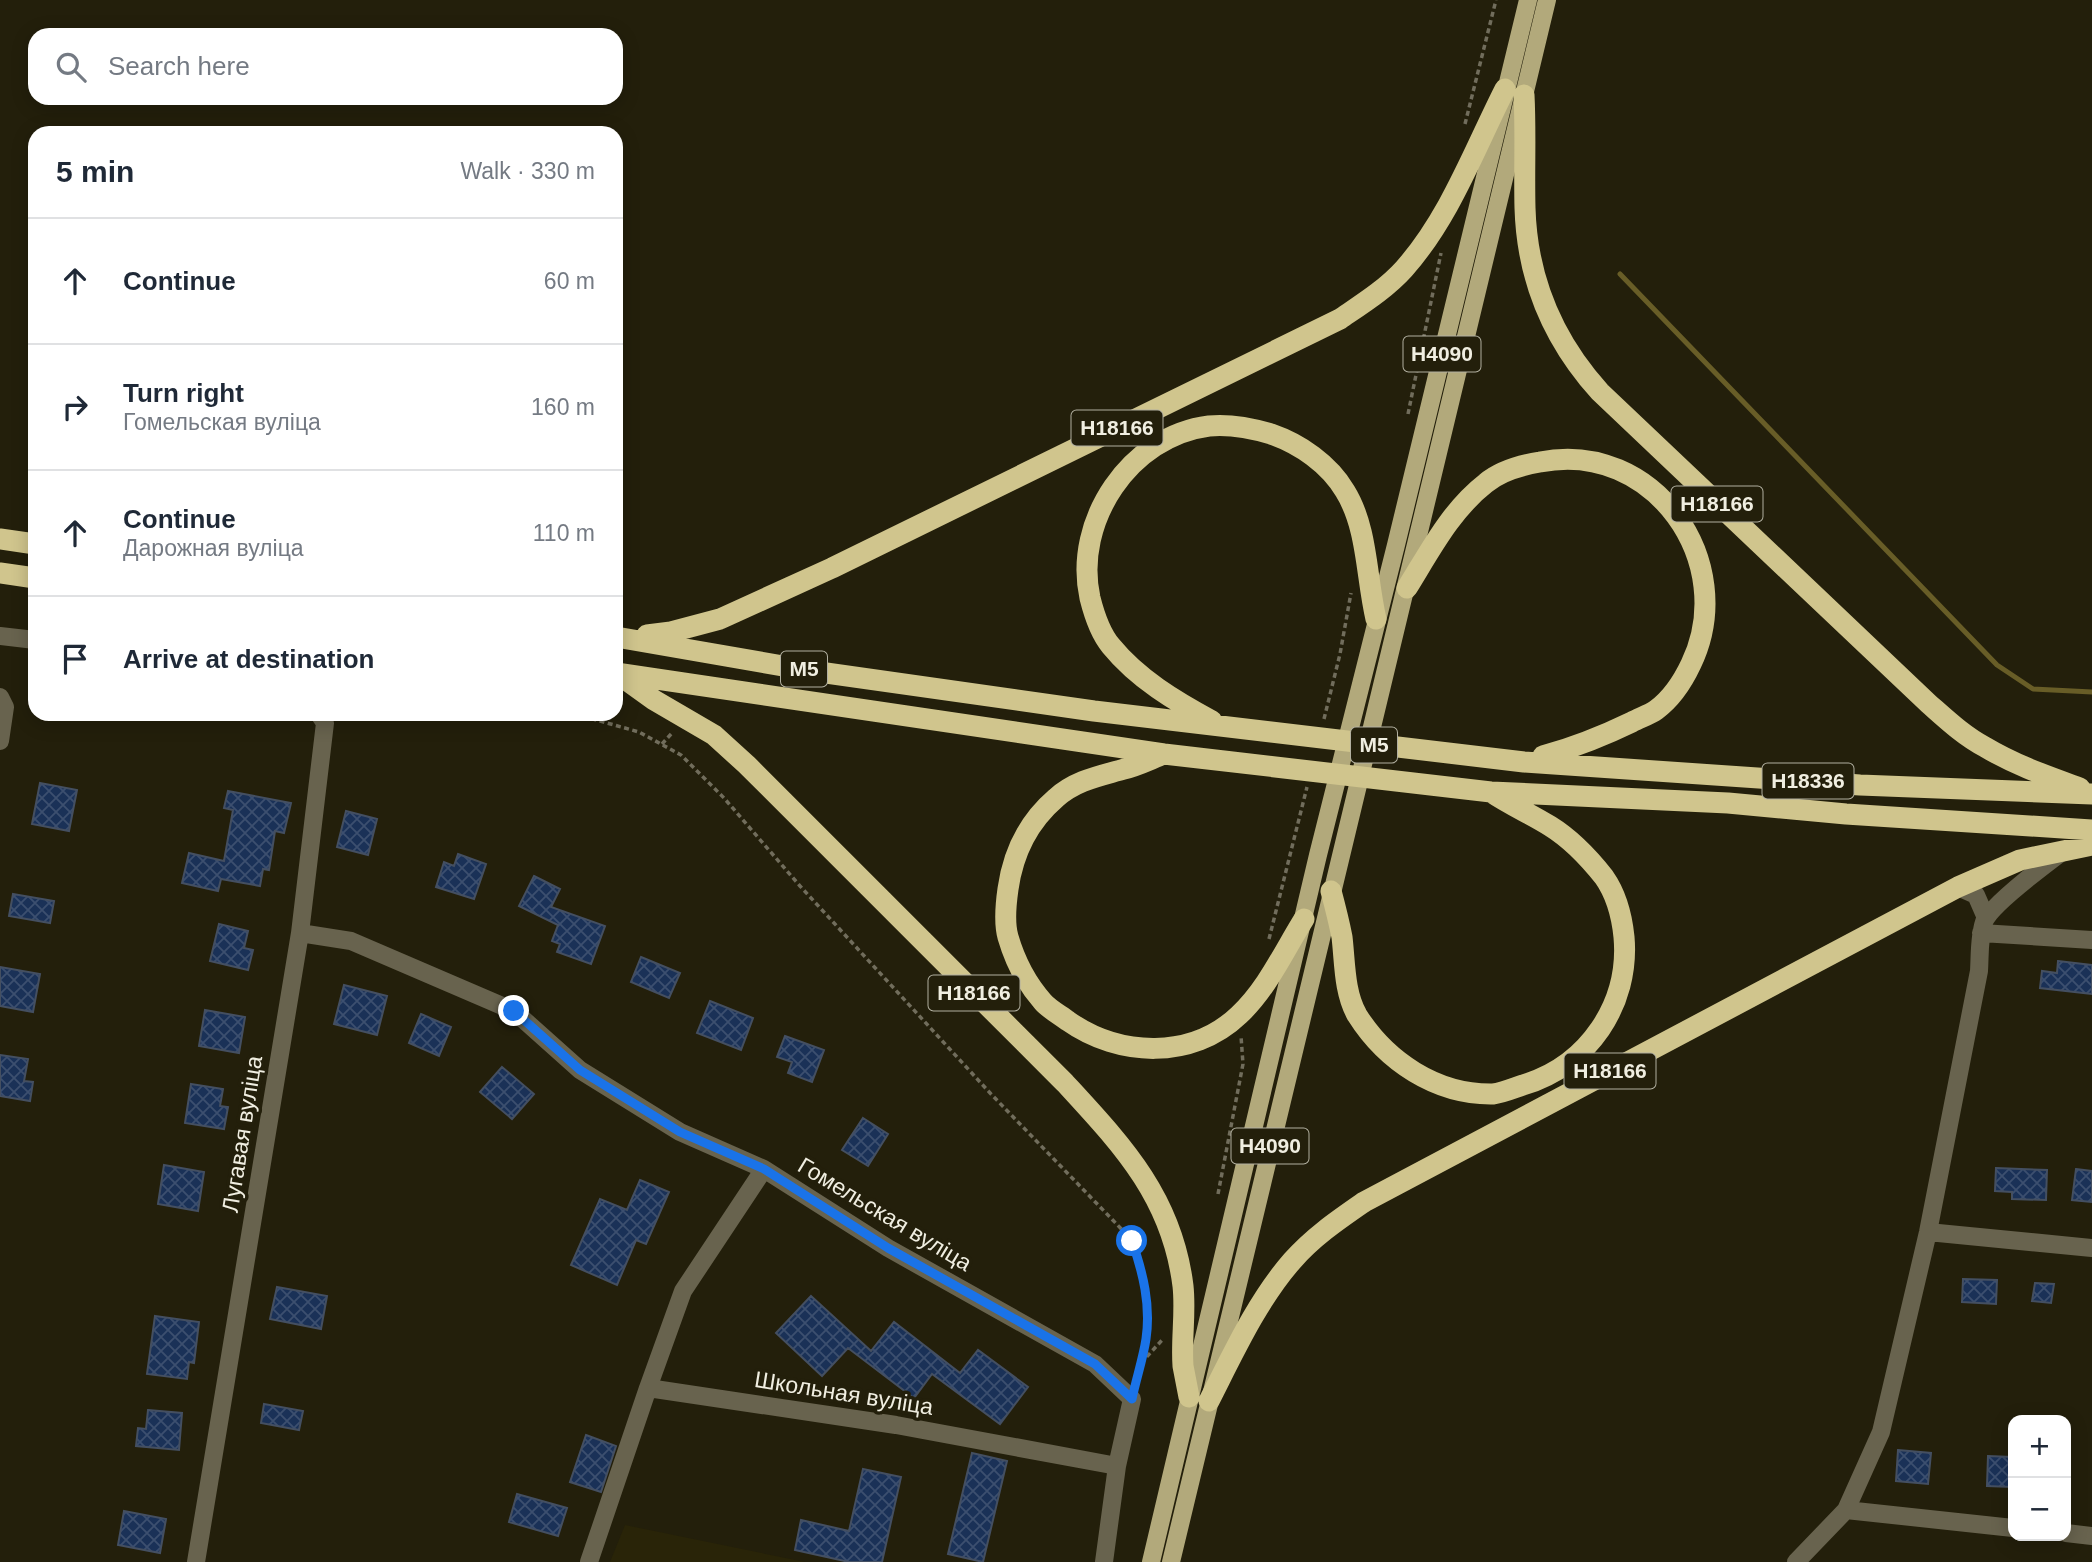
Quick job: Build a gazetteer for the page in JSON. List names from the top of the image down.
{
  "streets": {
    "highway": ["Н18166", "М5", "Н18336"],
    "main road": ["Н4090"],
    "street": ["Лугавая вуліца", "Гомельская вуліца", "Школьная вуліца"]
  },
  "crossings": [
    ["Н4090", "Н18166"],
    ["Н18166", "М5"],
    ["Н18166", "Н18336"],
    ["М5", "Н18336"],
    ["Гомельская вуліца", "Школьная вуліца"]
  ],
  "page": {
    "search": "Search here",
    "heading": ["5 min", "Walk · 330 m"],
    "list": [
      ["Continue", "60 m"],
      ["Turn right", "Гомельская вуліца", "160 m"],
      ["Continue", "Дарожная вуліца", "110 m"],
      "Arrive at destination"
    ],
    "map_buttons": ["+", "−"]
  }
}
